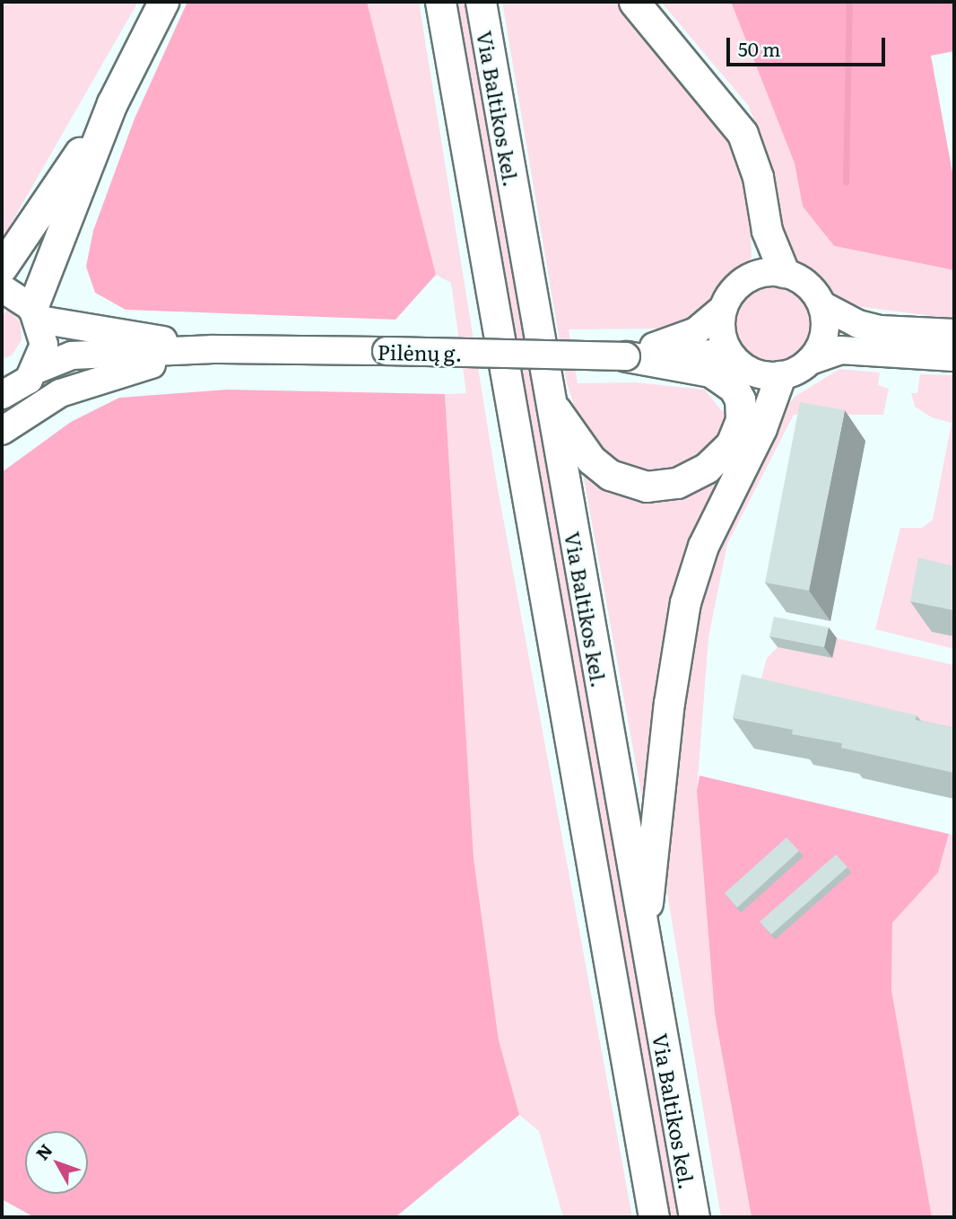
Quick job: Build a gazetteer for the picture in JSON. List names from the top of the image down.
{
  "streets": {
    "highway": ["Via Baltikos kel."],
    "main road": ["Pilėnų g."]
  },
  "scale_bar": "50 m",
  "north": "top left"
}
